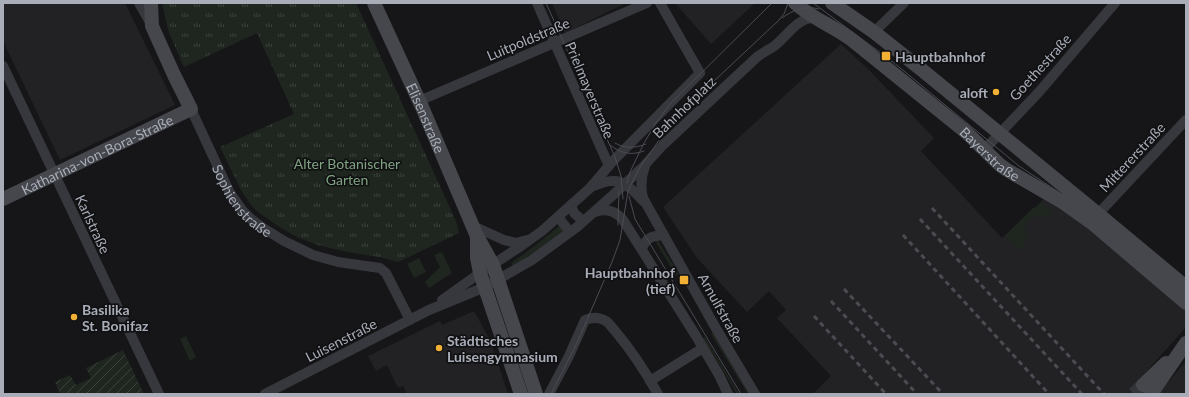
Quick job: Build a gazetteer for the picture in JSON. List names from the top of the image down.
{
  "streets": {
    "street": [
      "Luitpoldstraße",
      "Goethestraße",
      "Prielmayerstraße",
      "Bahnhofplatz",
      "Elisenstraße",
      "Bayerstraße",
      "Katharina-von-Bora-Straße",
      "Mittererstraße",
      "Sophienstraße",
      "Karlstraße",
      "Arnulfstraße",
      "Luisenstraße"
    ]
  },
  "crossings": [
    ["Luitpoldstraße", "Prielmayerstraße"],
    ["Luitpoldstraße", "Elisenstraße"],
    ["Goethestraße", "Bayerstraße"],
    ["Prielmayerstraße", "Bahnhofplatz"],
    ["Bahnhofplatz", "Bayerstraße"],
    ["Bahnhofplatz", "Arnulfstraße"],
    ["Bahnhofplatz", "Luisenstraße"],
    ["Elisenstraße", "Luisenstraße"],
    ["Bayerstraße", "Mittererstraße"],
    ["Katharina-von-Bora-Straße", "Sophienstraße"],
    ["Katharina-von-Bora-Straße", "Karlstraße"],
    ["Sophienstraße", "Luisenstraße"]
  ],
  "parks": ["Alter Botanischer Garten"],
  "places": {
    "transit": ["Hauptbahnhof", "Hauptbahnhof (tief)"],
    "other": ["aloft", "Basilika St. Bonifaz", "Städtisches Luisengymnasium"]
  }
}
